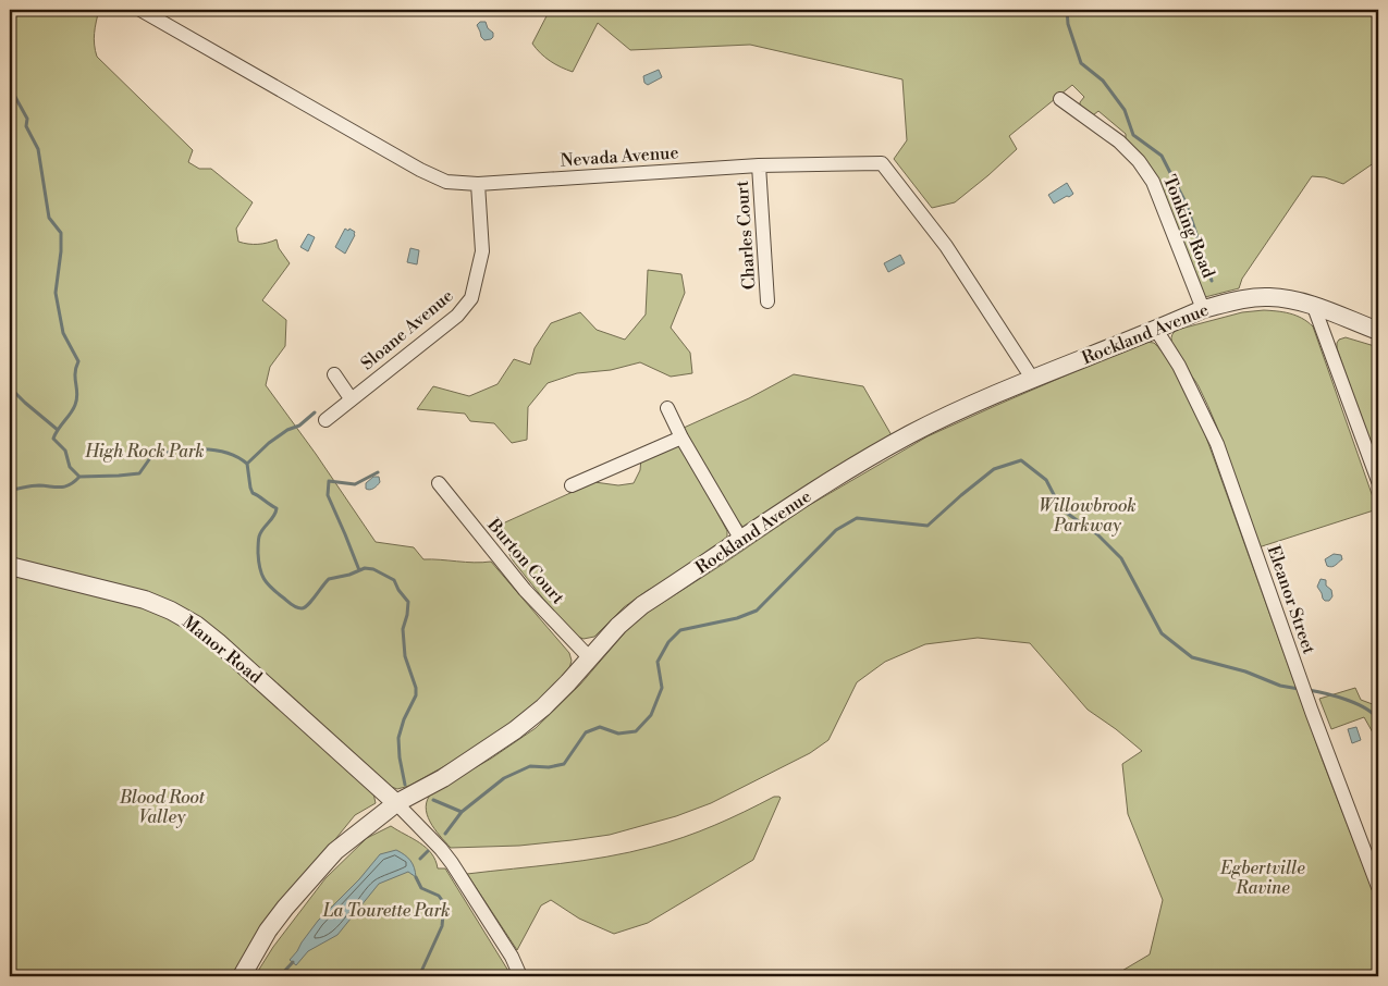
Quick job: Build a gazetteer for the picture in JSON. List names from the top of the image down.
{
  "streets": {
    "street": [
      "Nevada Avenue",
      "Tonking Road",
      "Charles Court",
      "Sloane Avenue",
      "Rockland Avenue",
      "Burton Court",
      "Eleanor Street",
      "Manor Road"
    ]
  },
  "crossings": [
    ["Nevada Avenue", "Charles Court"],
    ["Nevada Avenue", "Sloane Avenue"],
    ["Nevada Avenue", "Rockland Avenue"],
    ["Tonking Road", "Rockland Avenue"],
    ["Rockland Avenue", "Burton Court"],
    ["Rockland Avenue", "Eleanor Street"],
    ["Rockland Avenue", "Manor Road"]
  ],
  "parks": [
    "High Rock Park",
    "Willowbrook Parkway",
    "Blood Root Valley",
    "Egbertville Ravine",
    "La Tourette Park"
  ]
}
